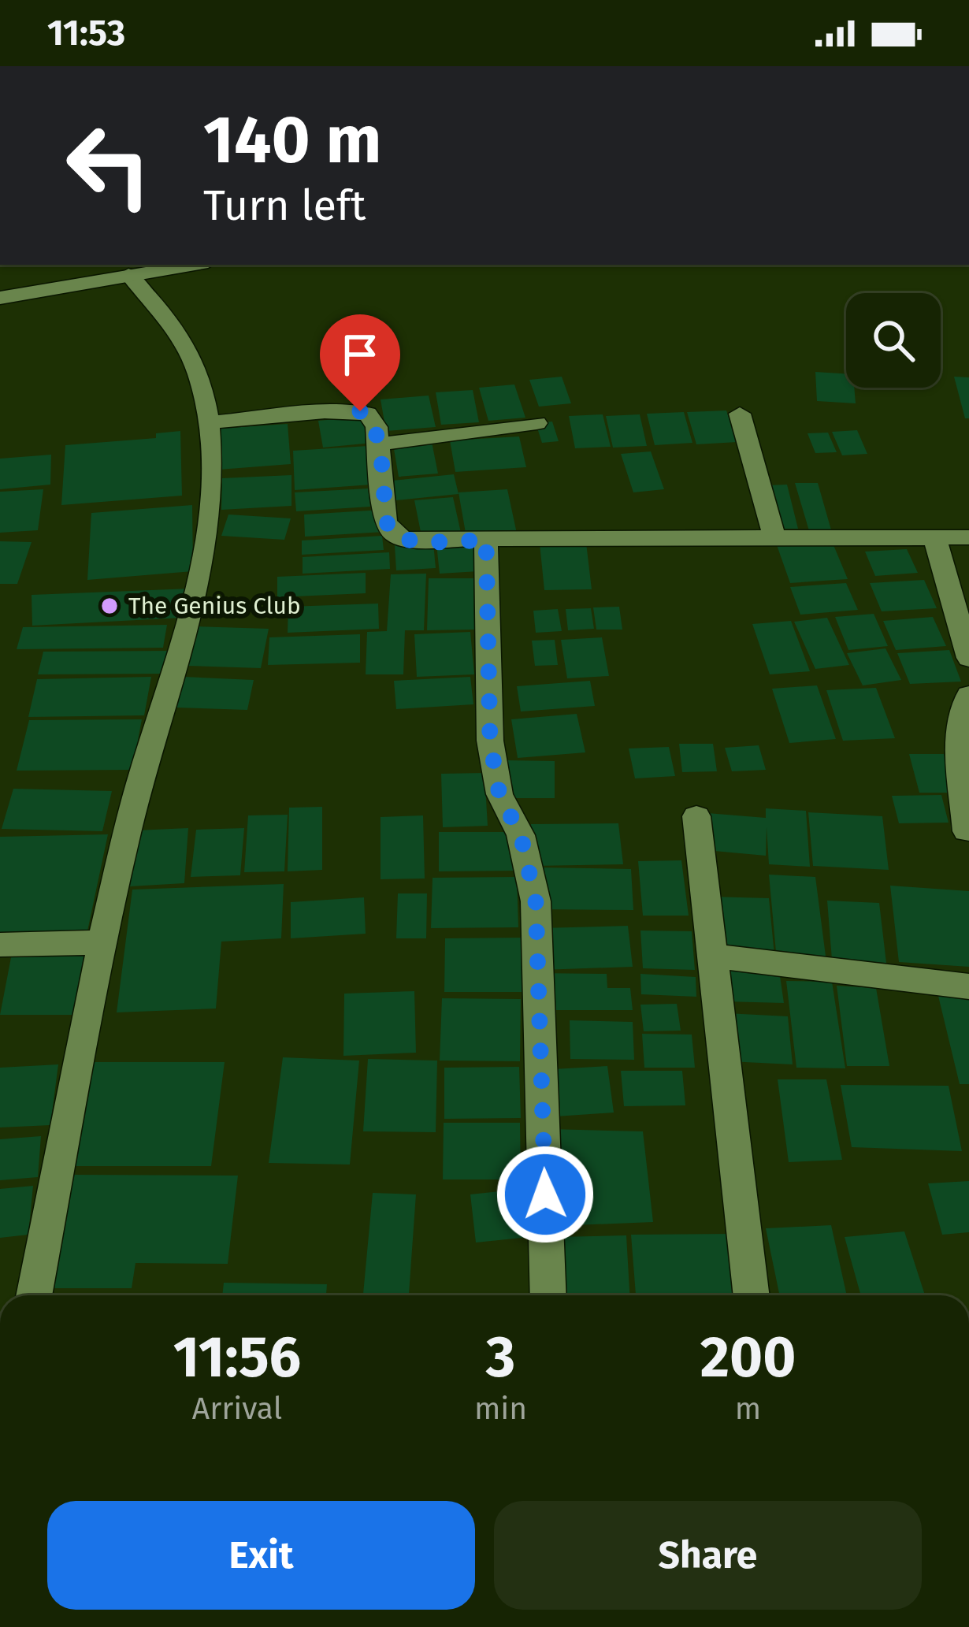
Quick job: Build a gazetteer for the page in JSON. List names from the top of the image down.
{
  "places": ["The Genius Club"],
  "page": {
    "status": "11:53",
    "turn": ["140 m", "Turn left"],
    "eta": [
      "11:56",
      "Arrival",
      "3",
      "min",
      "200",
      "m"
    ],
    "buttons": ["Exit", "Share"]
  }
}
